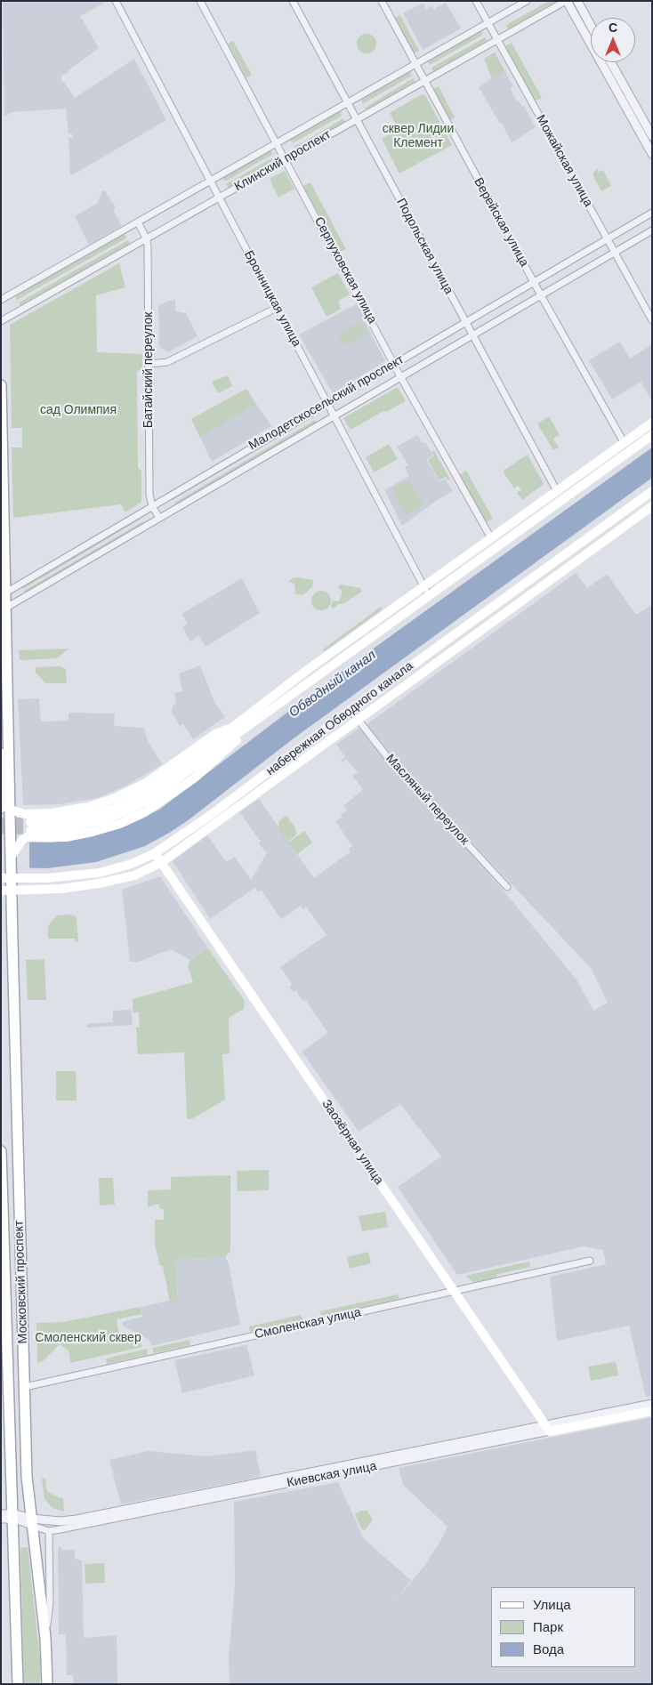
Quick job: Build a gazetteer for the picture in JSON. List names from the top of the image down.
{
  "streets": {
    "main road": [
      "набережная Обводного канала",
      "Заозёрная улица",
      "Московский проспект",
      "Киевская улица"
    ],
    "street": [
      "Клинский проспект",
      "Можайская улица",
      "Верейская улица",
      "Подольская улица",
      "Серпуховская улица",
      "Бронницкая улица",
      "Батайский переулок",
      "Малодетскосельский проспект",
      "Масляный переулок",
      "Смоленская улица"
    ]
  },
  "crossings": [
    ["Клинский проспект", "Можайская улица"],
    ["Клинский проспект", "Верейская улица"],
    ["Клинский проспект", "Подольская улица"],
    ["Клинский проспект", "Серпуховская улица"],
    ["Клинский проспект", "Бронницкая улица"],
    ["Клинский проспект", "Батайский переулок"],
    ["Можайская улица", "Малодетскосельский проспект"],
    ["Верейская улица", "Малодетскосельский проспект"],
    ["Подольская улица", "Малодетскосельский проспект"],
    ["Серпуховская улица", "Малодетскосельский проспект"],
    ["Бронницкая улица", "Малодетскосельский проспект"],
    ["Батайский переулок", "Малодетскосельский проспект"],
    ["набережная Обводного канала", "Масляный переулок"],
    ["набережная Обводного канала", "Заозёрная улица"],
    ["набережная Обводного канала", "Московский проспект"],
    ["Заозёрная улица", "Смоленская улица"],
    ["Заозёрная улица", "Киевская улица"],
    ["Московский проспект", "Смоленская улица"],
    ["Московский проспект", "Киевская улица"]
  ],
  "water": ["Обводный канал"],
  "parks": ["сквер Лидии Клемент", "сад Олимпия", "Смоленский сквер"],
  "legend": ["Улица", "Парк", "Вода"],
  "north": "top"
}
